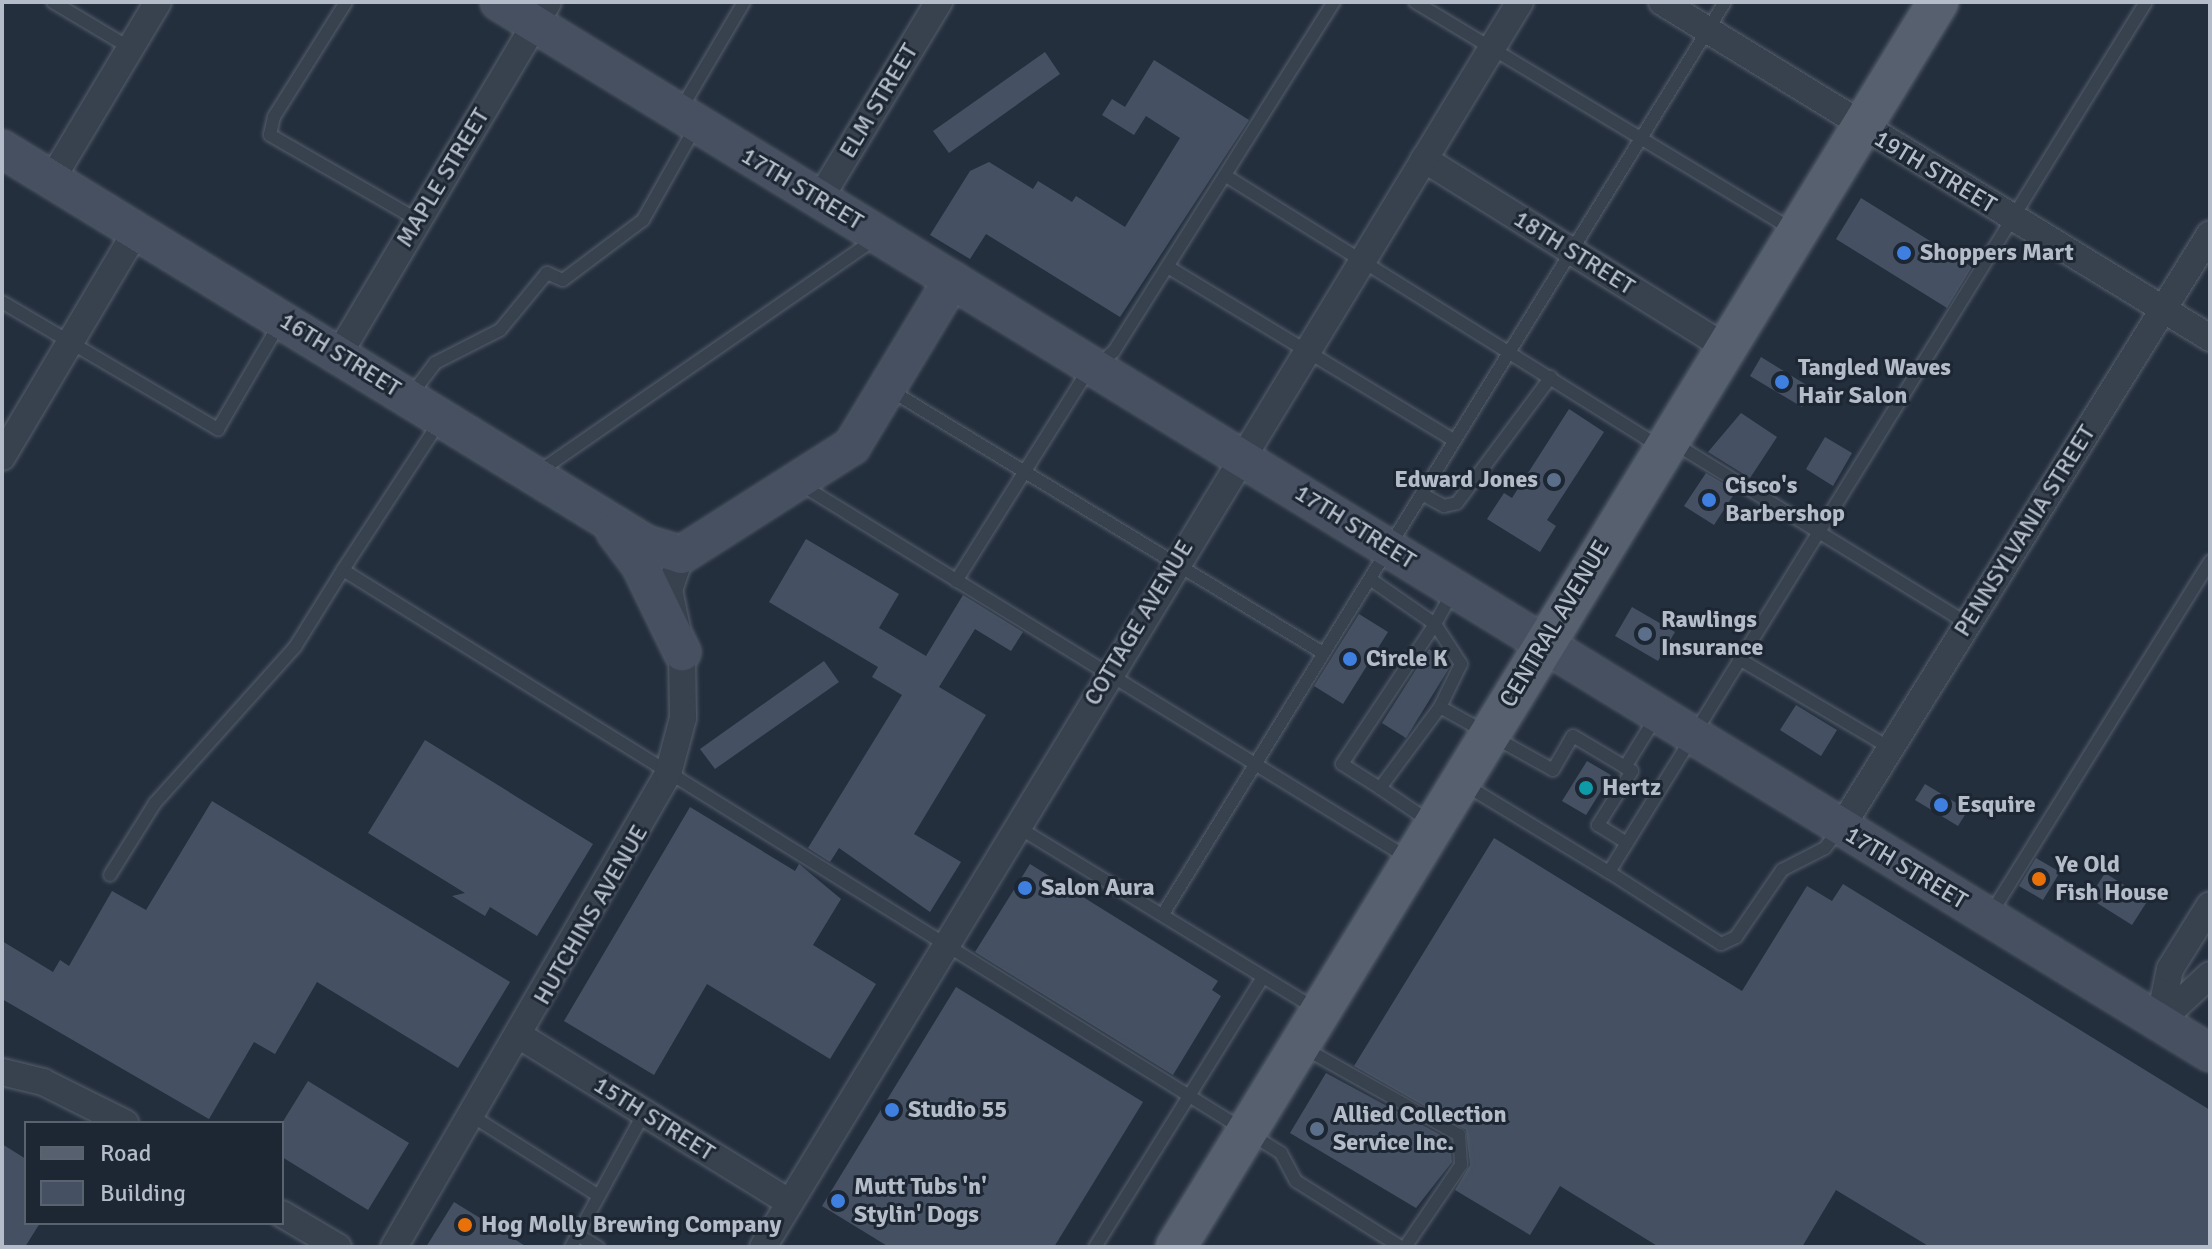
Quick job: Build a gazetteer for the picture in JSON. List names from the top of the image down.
{
  "streets": {
    "main road": ["CENTRAL AVENUE"],
    "street": [
      "ELM STREET",
      "19TH STREET",
      "MAPLE STREET",
      "17TH STREET",
      "18TH STREET",
      "16TH STREET",
      "PENNSYLVANIA STREET",
      "COTTAGE AVENUE",
      "HUTCHINS AVENUE",
      "15TH STREET"
    ]
  },
  "crossings": [
    ["ELM STREET", "17TH STREET"],
    ["19TH STREET", "PENNSYLVANIA STREET"],
    ["19TH STREET", "CENTRAL AVENUE"],
    ["MAPLE STREET", "17TH STREET"],
    ["MAPLE STREET", "16TH STREET"],
    ["17TH STREET", "PENNSYLVANIA STREET"],
    ["17TH STREET", "COTTAGE AVENUE"],
    ["17TH STREET", "CENTRAL AVENUE"],
    ["18TH STREET", "COTTAGE AVENUE"],
    ["18TH STREET", "CENTRAL AVENUE"],
    ["16TH STREET", "HUTCHINS AVENUE"],
    ["COTTAGE AVENUE", "15TH STREET"],
    ["HUTCHINS AVENUE", "15TH STREET"]
  ],
  "places": [
    "Shoppers Mart",
    "Tangled Waves Hair Salon",
    "Edward Jones",
    "Cisco's Barbershop",
    "Rawlings Insurance",
    "Circle K",
    "Hertz",
    "Esquire",
    "Ye Old Fish House",
    "Salon Aura",
    "Studio 55",
    "Allied Collection Service Inc.",
    "Mutt Tubs 'n' Stylin' Dogs",
    "Hog Molly Brewing Company"
  ],
  "legend": ["Road", "Building"]
}
